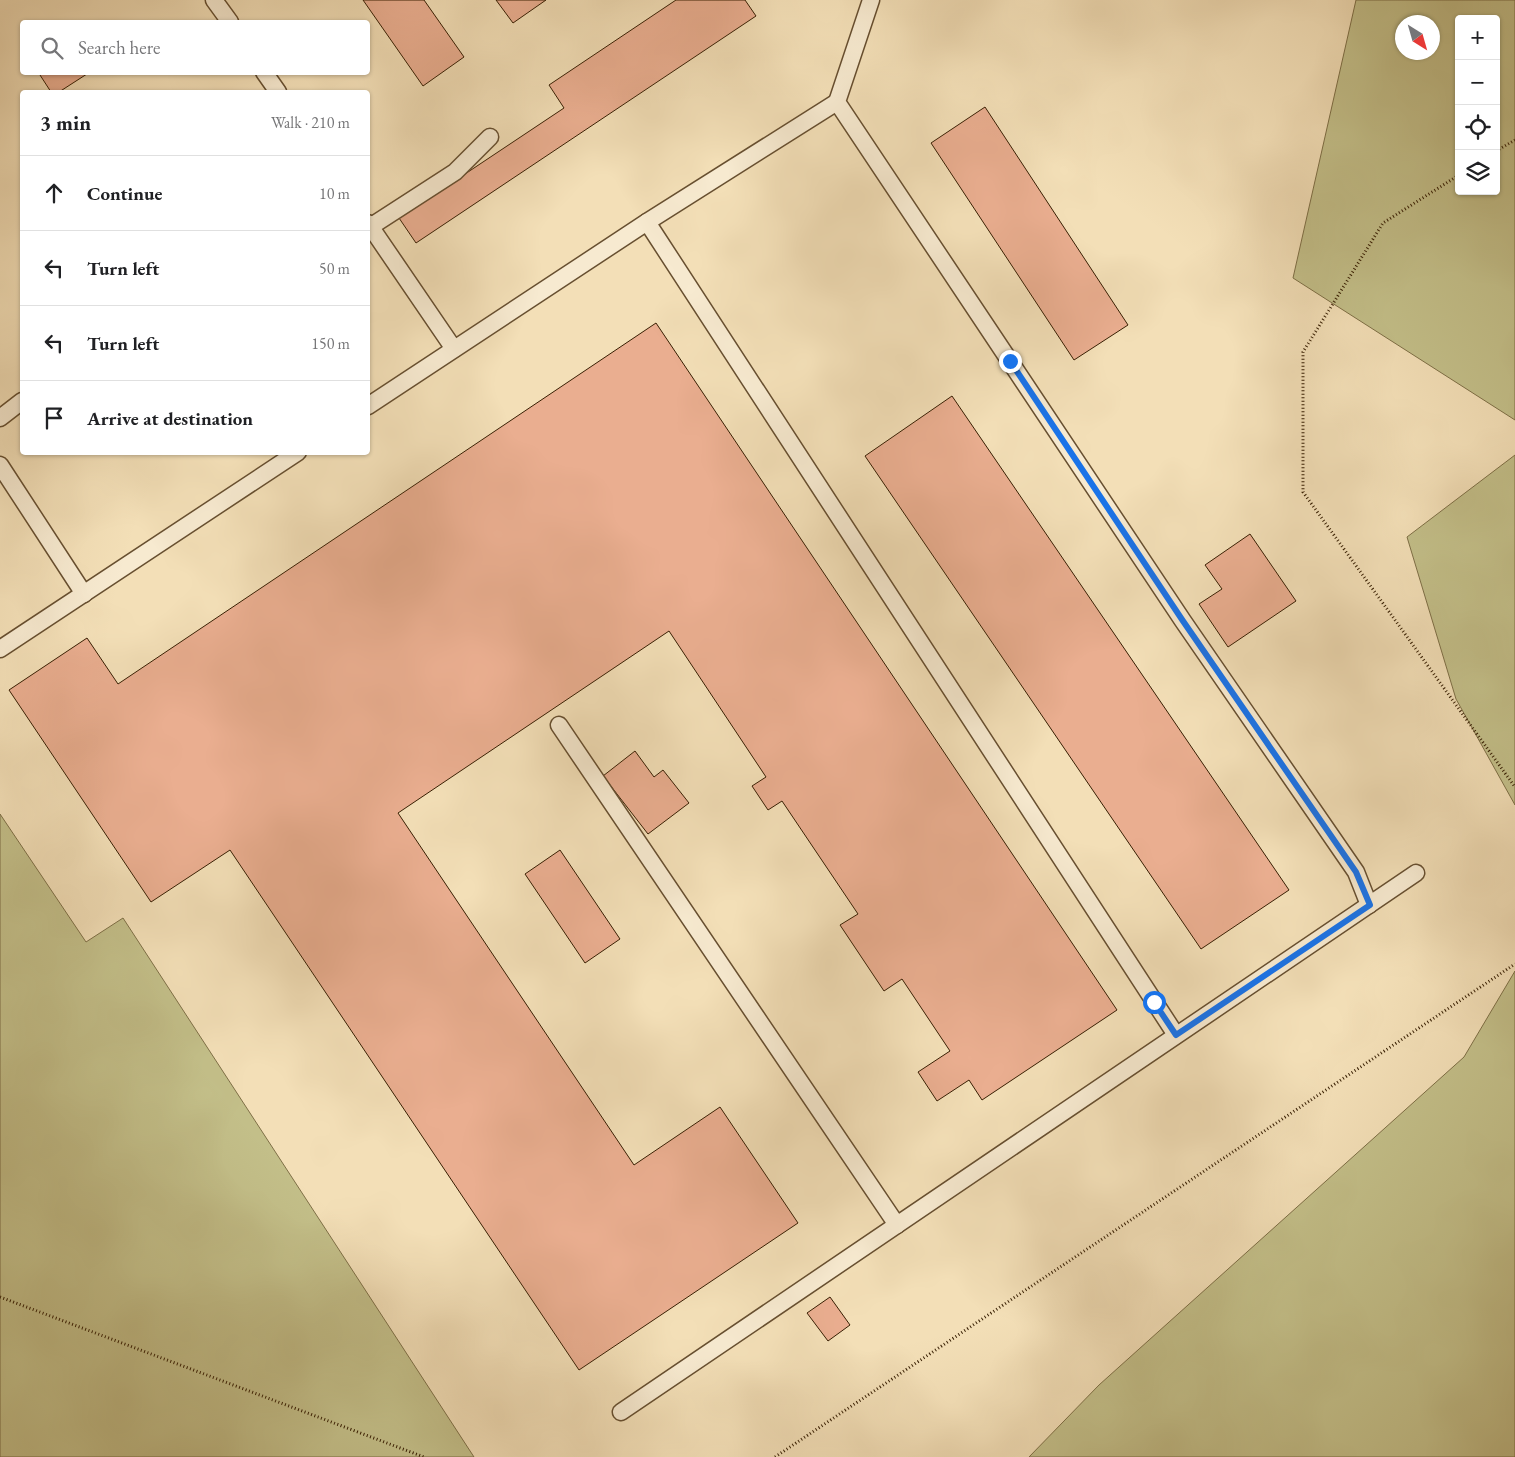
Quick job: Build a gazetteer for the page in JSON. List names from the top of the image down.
{
  "north": "bottom right",
  "page": {
    "map_buttons": ["+", "−"],
    "search": "Search here",
    "heading": ["3 min", "Walk · 210 m"],
    "list": [
      ["Continue", "10 m"],
      ["Turn left", "50 m"],
      ["Turn left", "150 m"],
      "Arrive at destination"
    ]
  }
}
